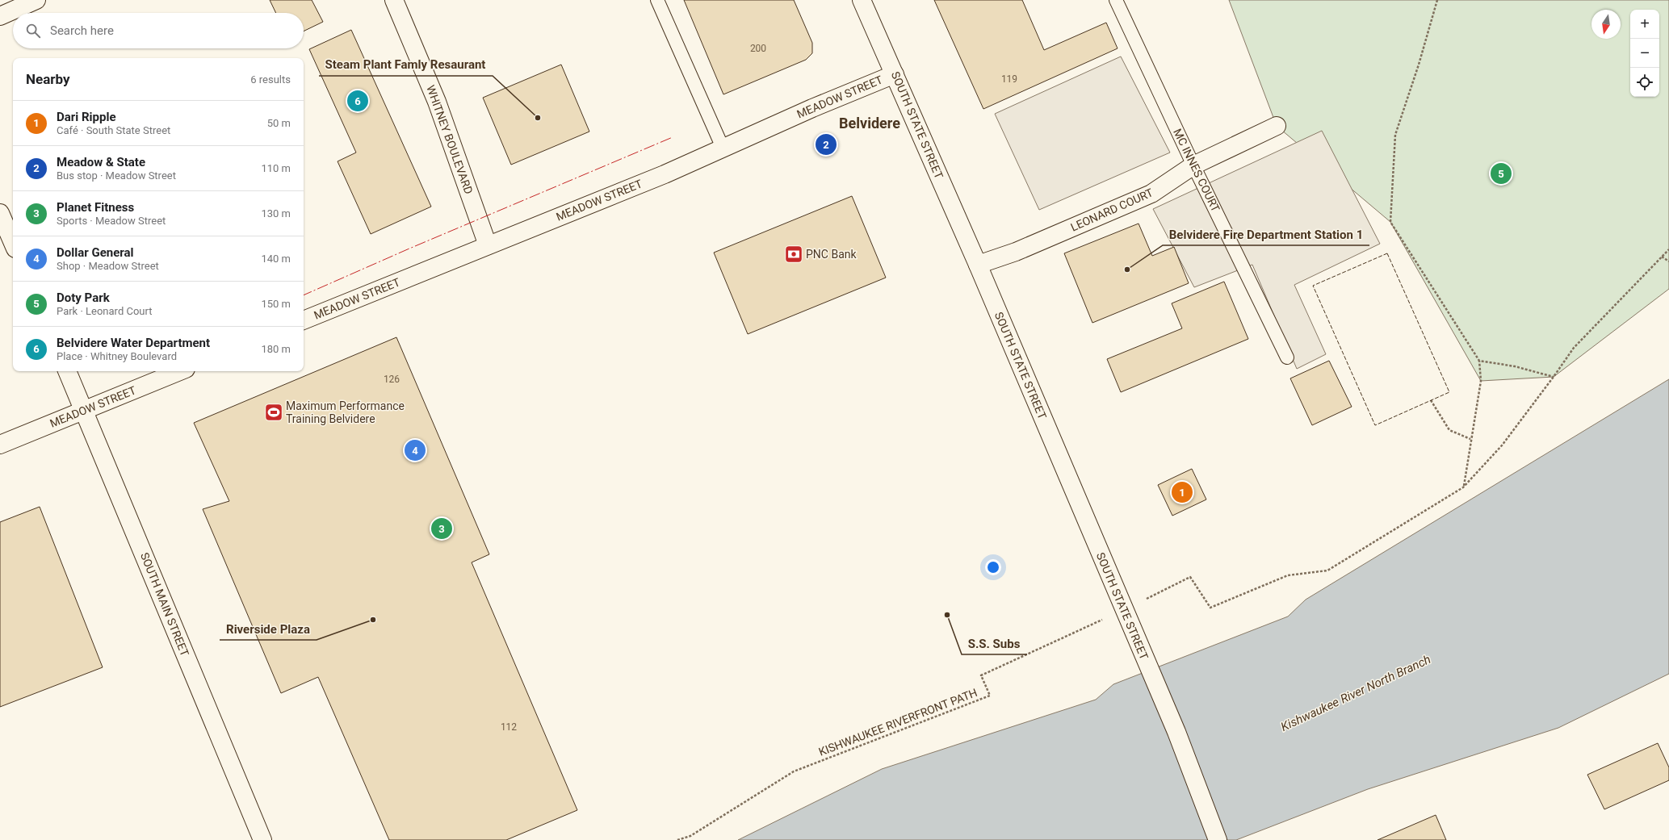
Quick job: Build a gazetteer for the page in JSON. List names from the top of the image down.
{
  "streets": {
    "street": [
      "MEADOW STREET",
      "SOUTH STATE STREET",
      "WHITNEY BOULEVARD",
      "LEONARD COURT",
      "SOUTH MAIN STREET"
    ],
    "lane": ["MC INNES COURT"],
    "path": ["KISHWAUKEE RIVERFRONT PATH"]
  },
  "crossings": [
    ["MEADOW STREET", "SOUTH STATE STREET"],
    ["MEADOW STREET", "WHITNEY BOULEVARD"],
    ["MEADOW STREET", "SOUTH MAIN STREET"],
    ["SOUTH STATE STREET", "LEONARD COURT"],
    ["SOUTH STATE STREET", "KISHWAUKEE RIVERFRONT PATH"],
    ["MC INNES COURT", "LEONARD COURT"]
  ],
  "districts": ["Belvidere"],
  "water": ["Kishwaukee River North Branch"],
  "places": {
    "other": [
      "Steam Plant Famly Resaurant",
      "Belvidere Fire Department Station 1",
      "S.S. Subs",
      "Riverside Plaza"
    ],
    "bank": ["PNC Bank"],
    "sports": ["Maximum Performance Training Belvidere"]
  },
  "house_numbers": [
    "200",
    "119",
    "126",
    "112"
  ],
  "north": "bottom",
  "page": {
    "map_buttons": ["+", "−"],
    "search": "Search here",
    "heading": ["Nearby", "6 results"],
    "pins": [
      "6",
      "2",
      "5",
      "4",
      "1",
      "3"
    ],
    "list": [
      {
        "mark": "1",
        "name": "Dari Ripple",
        "note": "Café · South State Street",
        "value": "50 m"
      },
      {
        "mark": "2",
        "name": "Meadow & State",
        "note": "Bus stop · Meadow Street",
        "value": "110 m"
      },
      {
        "mark": "3",
        "name": "Planet Fitness",
        "note": "Sports · Meadow Street",
        "value": "130 m"
      },
      {
        "mark": "4",
        "name": "Dollar General",
        "note": "Shop · Meadow Street",
        "value": "140 m"
      },
      {
        "mark": "5",
        "name": "Doty Park",
        "note": "Park · Leonard Court",
        "value": "150 m"
      },
      {
        "mark": "6",
        "name": "Belvidere Water Department",
        "note": "Place · Whitney Boulevard",
        "value": "180 m"
      }
    ]
  }
}
